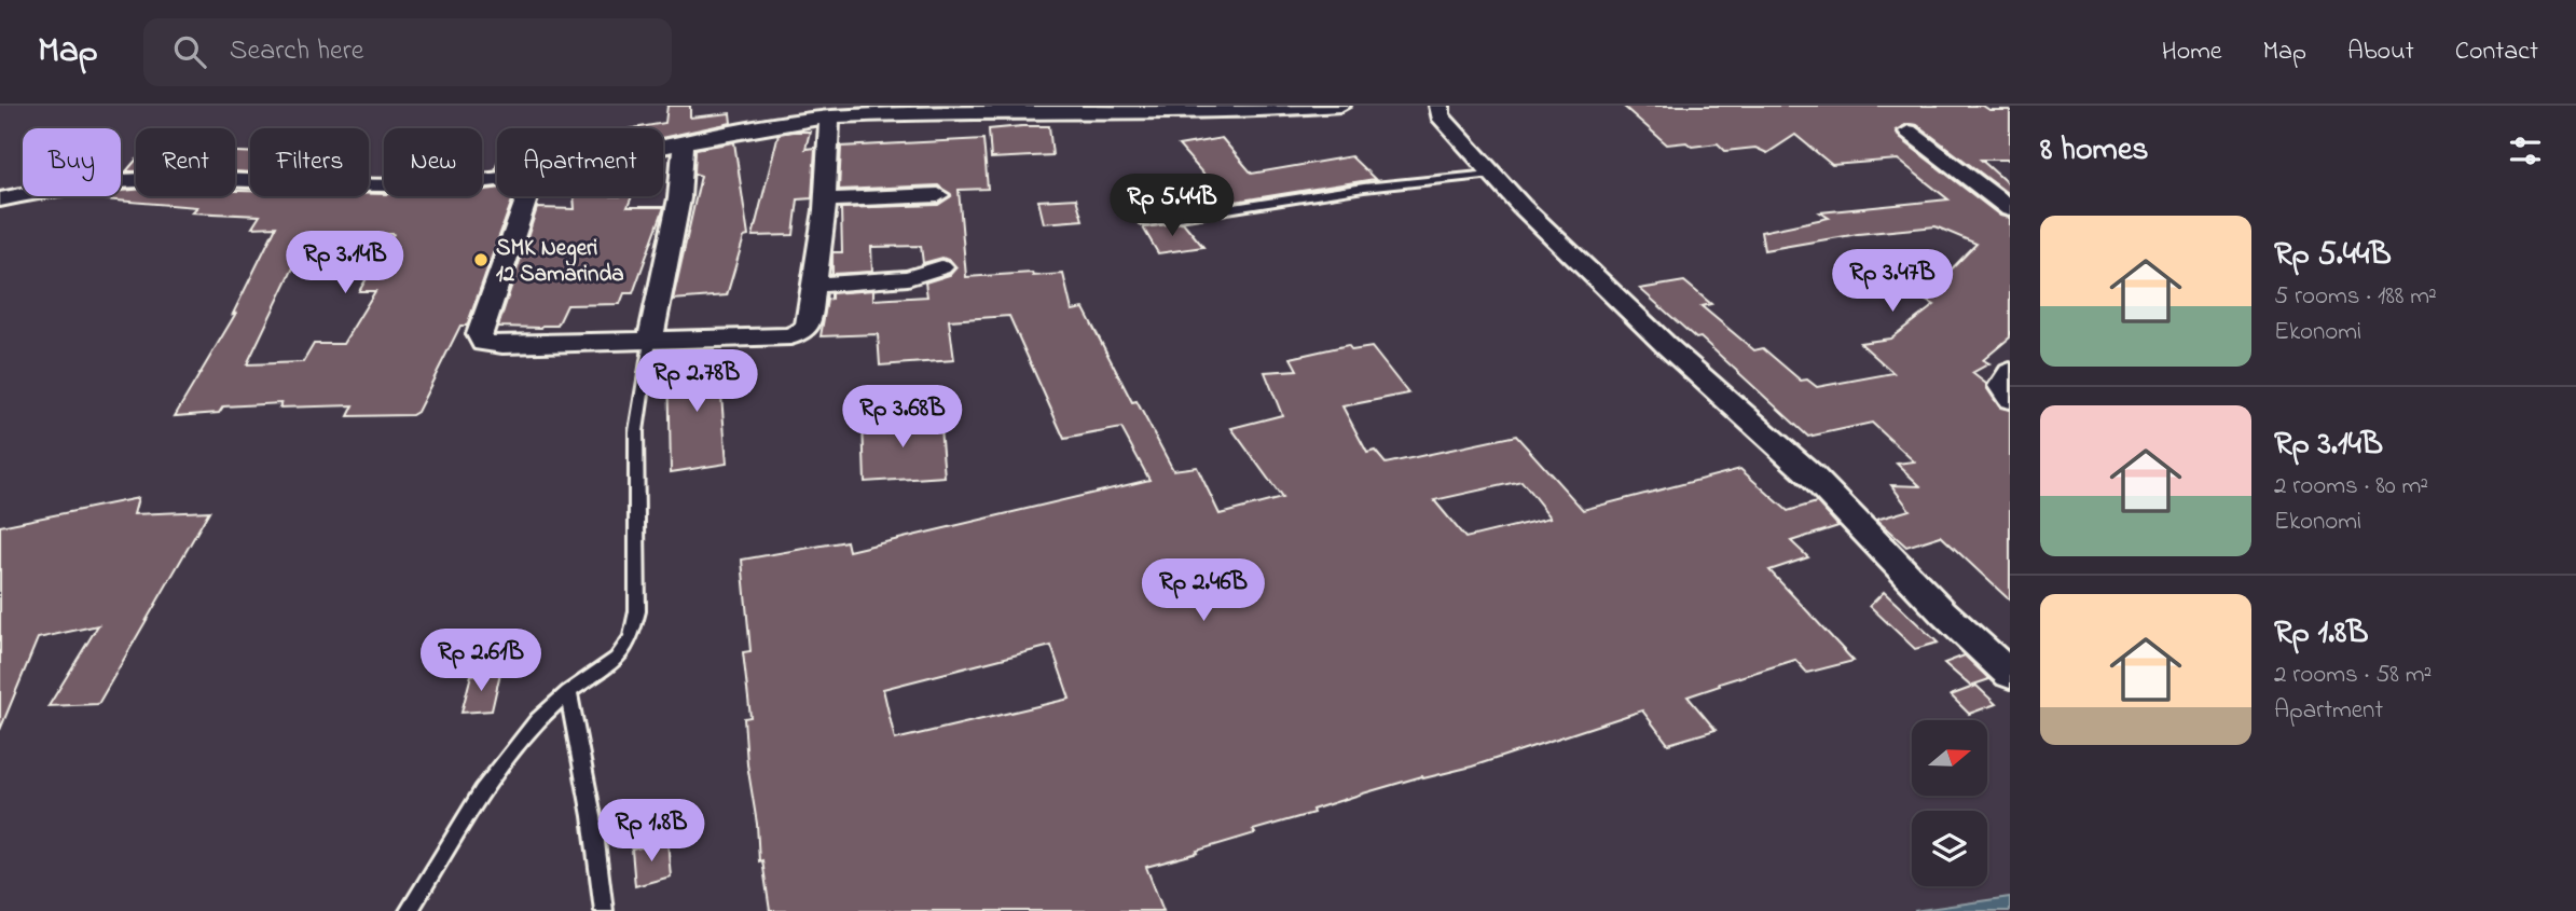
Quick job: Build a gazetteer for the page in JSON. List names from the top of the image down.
{
  "places": ["SMK Negeri 12 Samarinda"],
  "north": "right",
  "page": {
    "header": "Map",
    "search": "Search here",
    "nav": [
      "Home",
      "Map",
      "About",
      "Contact"
    ],
    "heading": "8 homes",
    "chip": [
      "Buy",
      "Rent",
      "Filters",
      "New",
      "Apartment"
    ],
    "price": [
      "Rp 5.44B",
      "Rp 3.14B",
      "Rp 3.47B",
      "Rp 2.78B",
      "Rp 3.68B",
      "Rp 2.46B",
      "Rp 2.61B",
      "Rp 1.8B"
    ],
    "list": [
      {
        "name": "Rp 5.44B",
        "note": "5 rooms · 188 m² · Ekonomi"
      },
      {
        "name": "Rp 3.14B",
        "note": "2 rooms · 80 m² · Ekonomi"
      },
      {
        "name": "Rp 1.8B",
        "note": "2 rooms · 58 m² · Apartment"
      }
    ]
  }
}
